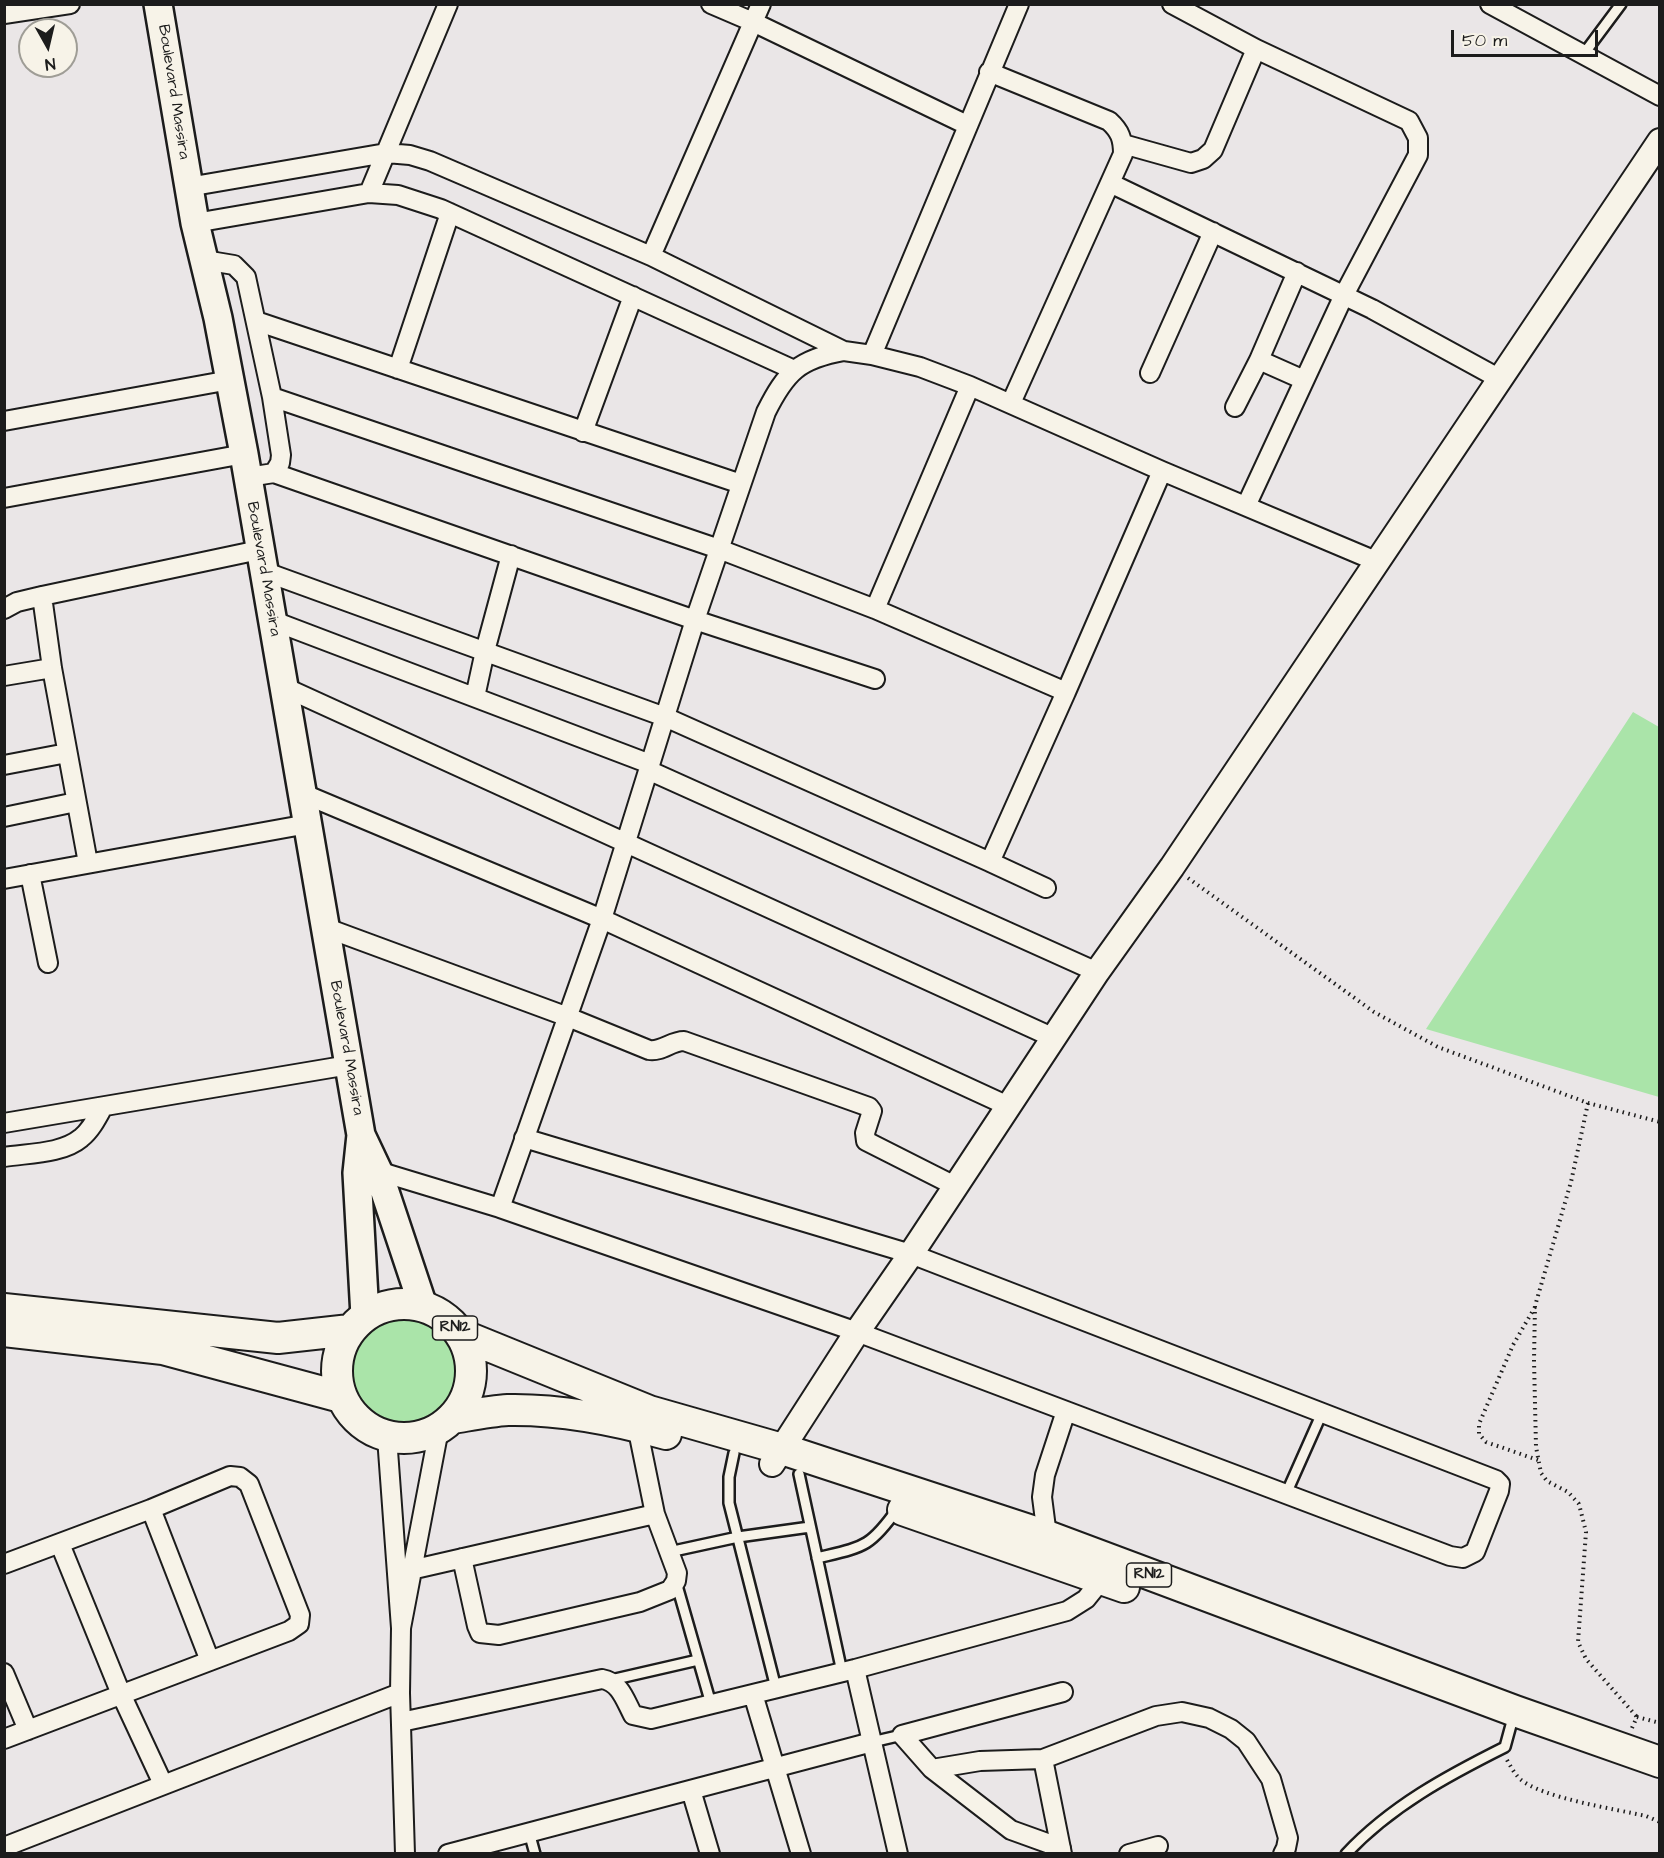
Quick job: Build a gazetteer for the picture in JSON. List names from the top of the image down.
{
  "streets": {
    "main road": ["Boulevard Massira", "RN12"]
  },
  "crossings": [
    ["Boulevard Massira", "RN12"]
  ],
  "scale_bar": "50 m",
  "north": "bottom"
}
